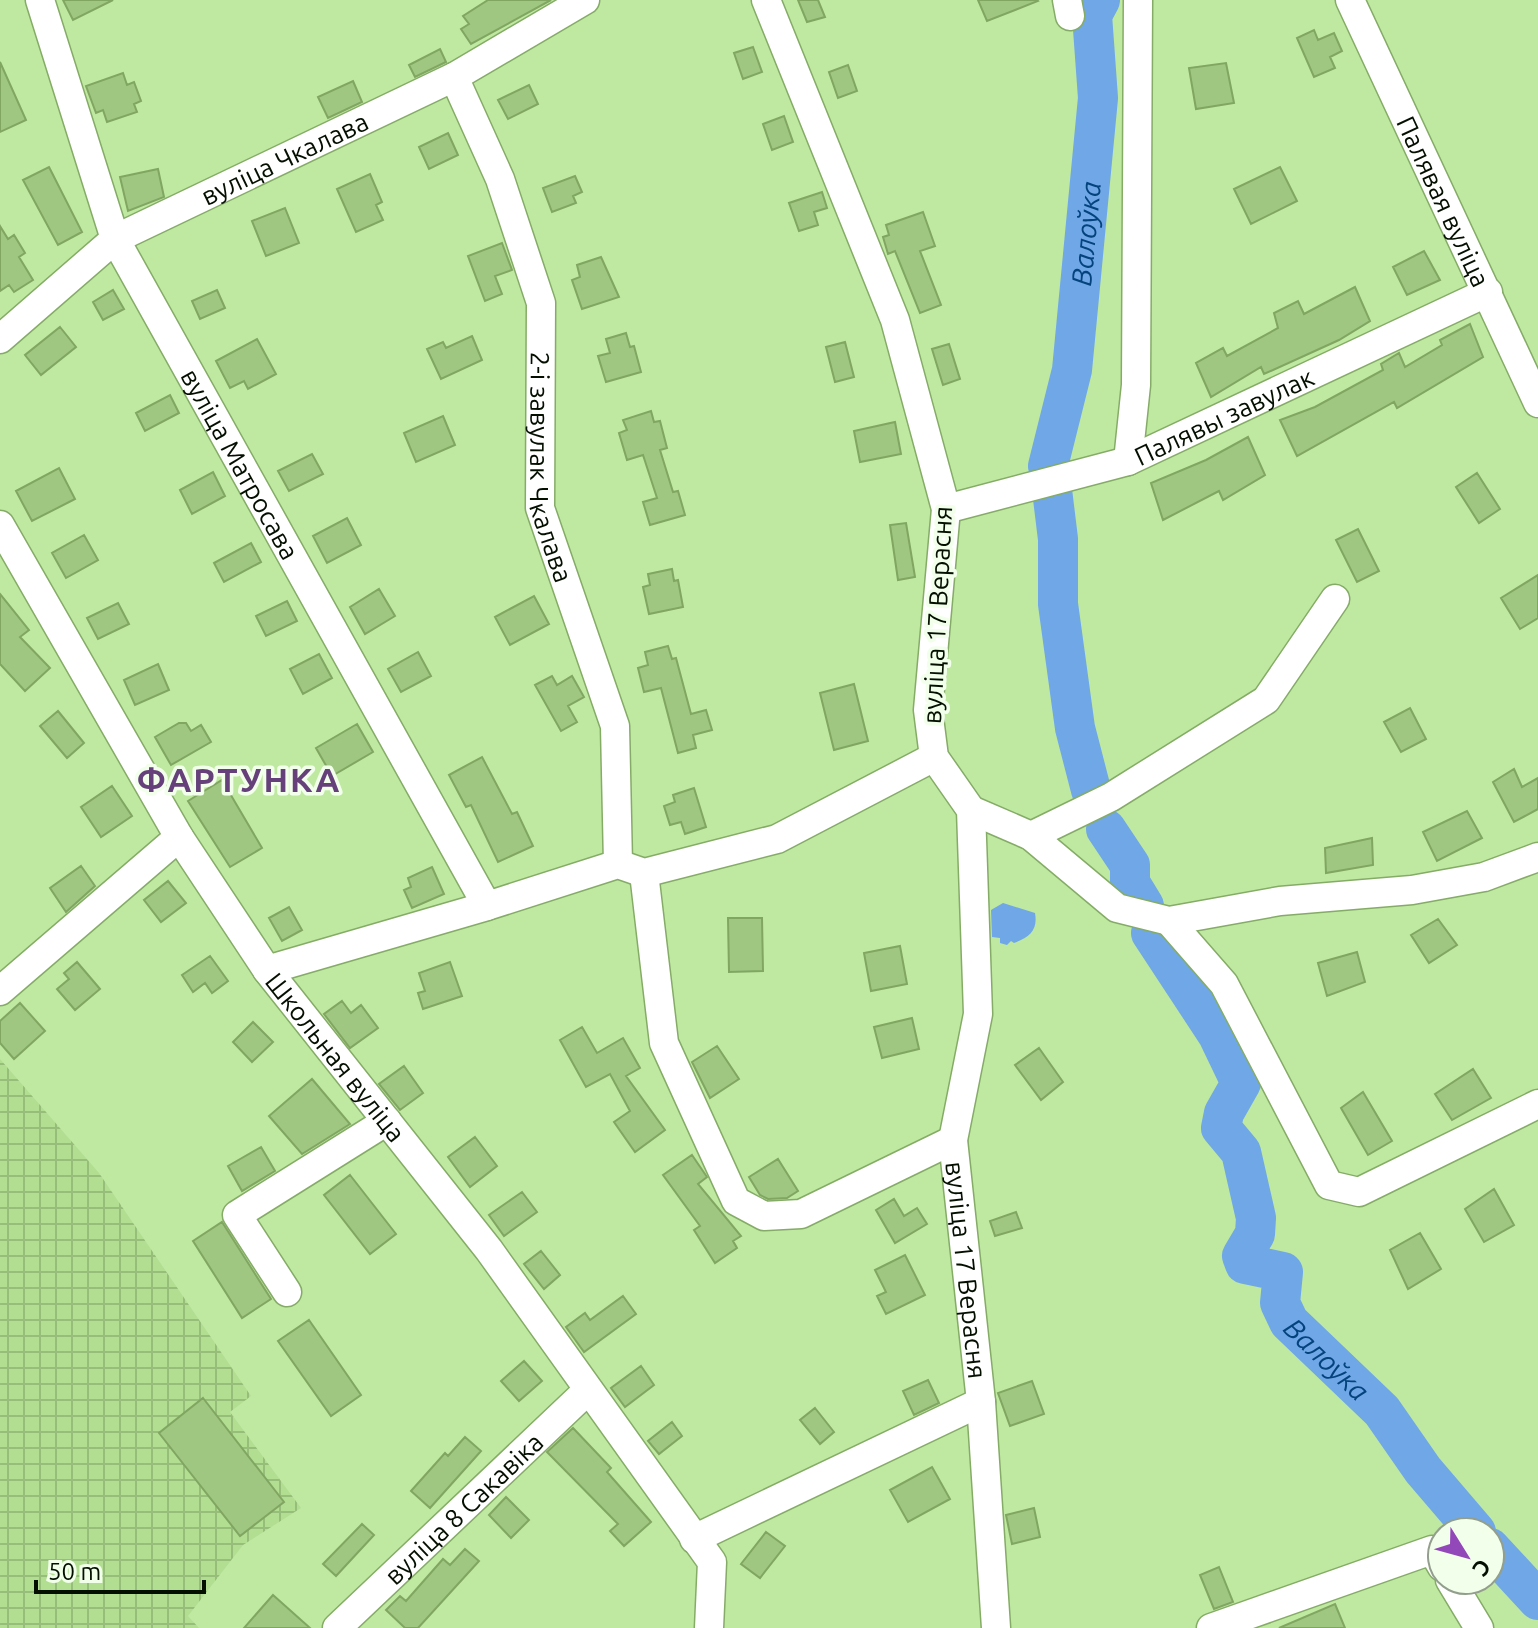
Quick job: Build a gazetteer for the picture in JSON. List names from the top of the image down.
{
  "streets": {
    "street": [
      "вуліца Чкалава",
      "Палявая вуліца",
      "Палявы завулак",
      "вуліца Матросава",
      "2-і завулак Чкалава",
      "вуліца 17 Верасня",
      "Школьная вуліца",
      "вуліца 8 Сакавіка"
    ]
  },
  "crossings": [
    ["вуліца Чкалава", "вуліца Матросава"],
    ["вуліца Чкалава", "2-і завулак Чкалава"],
    ["Палявая вуліца", "Палявы завулак"],
    ["Палявы завулак", "вуліца 17 Верасня"],
    ["Школьная вуліца", "вуліца 8 Сакавіка"]
  ],
  "districts": ["ФАРТУНКА"],
  "water": ["Валоўка"],
  "scale_bar": "50 m",
  "north": "bottom right"
}
